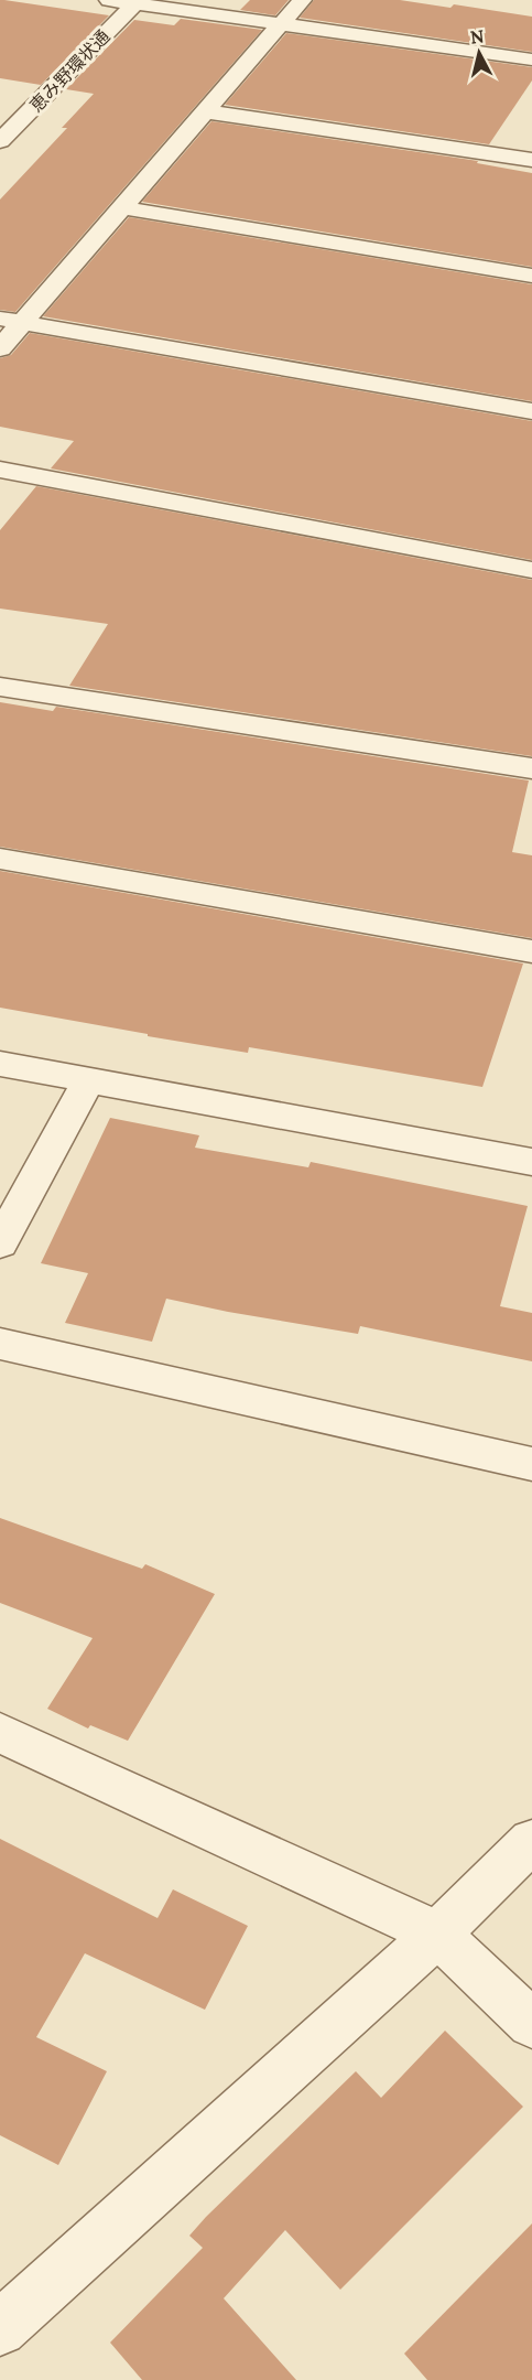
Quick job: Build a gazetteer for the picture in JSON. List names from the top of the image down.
{
  "streets": {
    "street": ["恵み野環状通"]
  },
  "north": "top"
}
